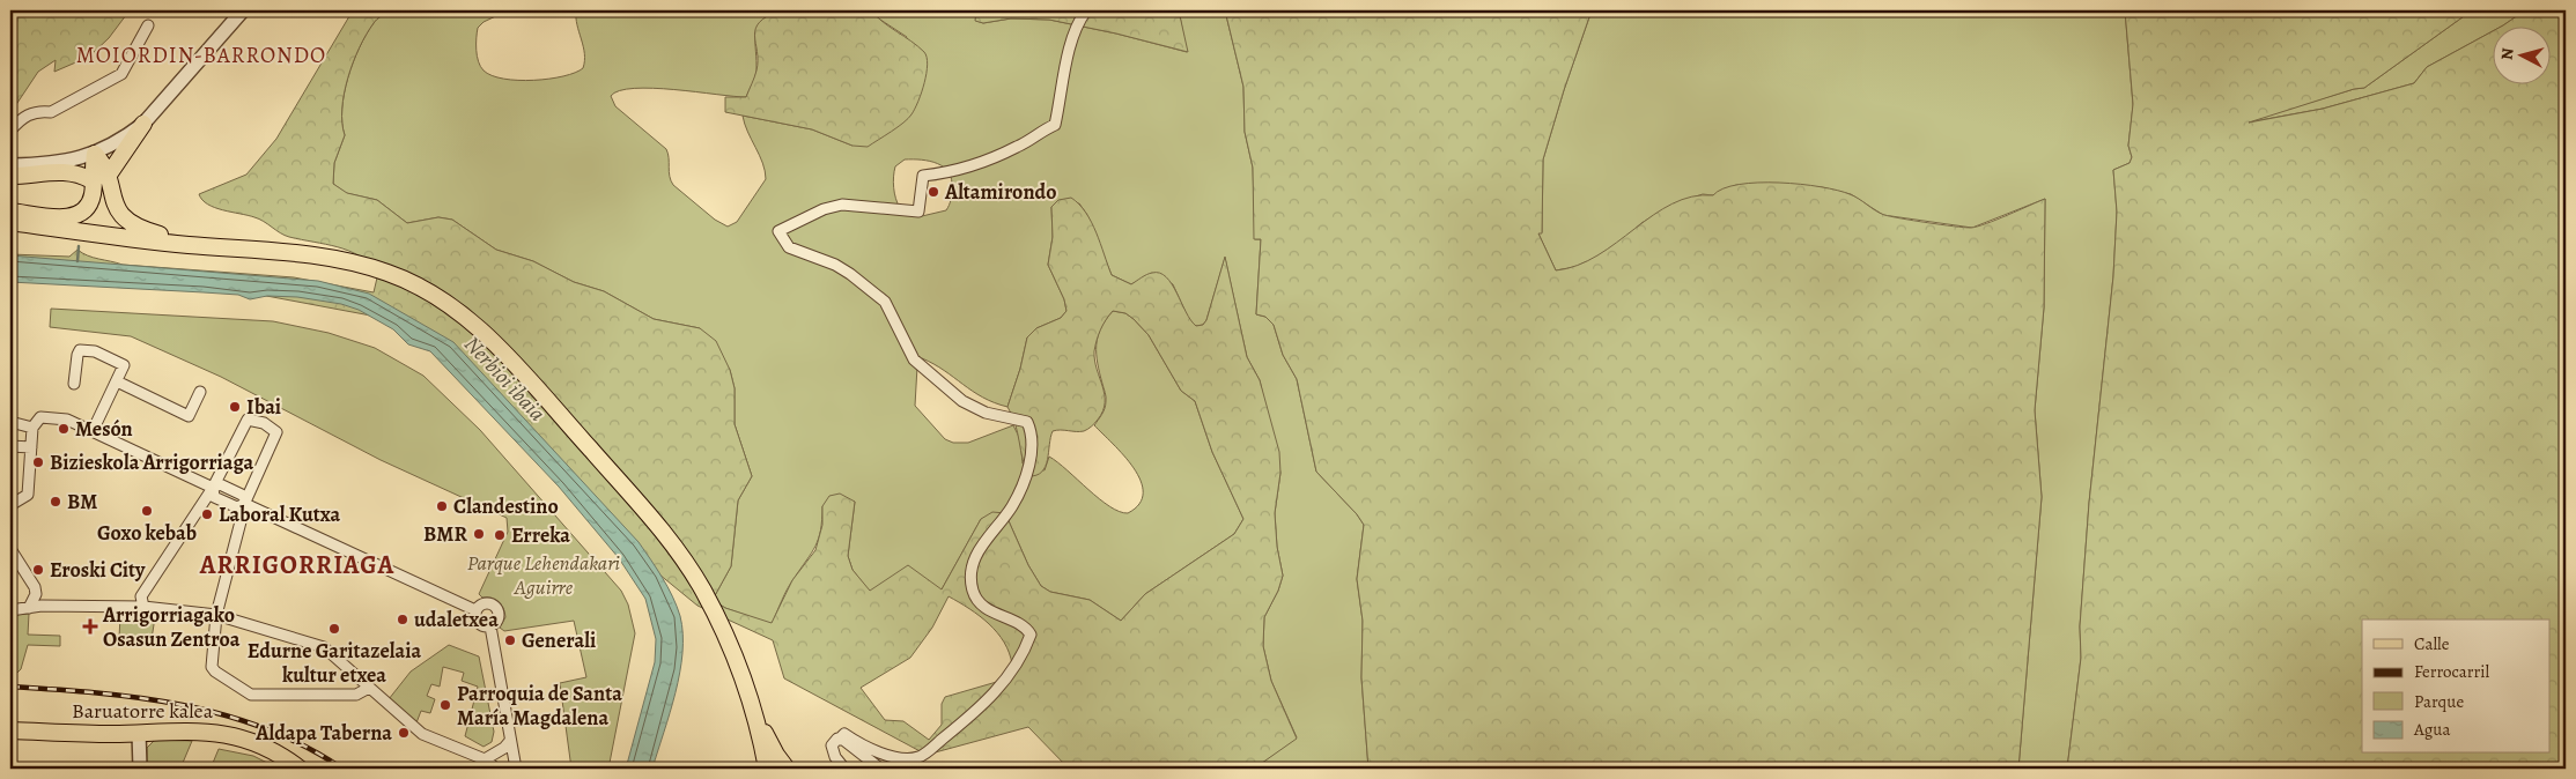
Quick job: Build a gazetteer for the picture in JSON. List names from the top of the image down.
{
  "streets": {
    "main road": ["Baruatorre kalea"]
  },
  "districts": ["MOIORDIN-BARRONDO", "ARRIGORRIAGA"],
  "water": ["Nerbioi ibaia"],
  "parks": ["Parque Lehendakari Aguirre"],
  "places": {
    "other": [
      "Altamirondo",
      "Ibai",
      "Mesón",
      "Bizieskola Arrigorriaga",
      "BM",
      "Clandestino",
      "Goxo kebab",
      "Laboral Kutxa",
      "BMR",
      "Erreka",
      "Eroski City",
      "udaletxea",
      "Edurne Garitazelaia kultur etxea",
      "Generali",
      "Parroquia de Santa María Magdalena",
      "Aldapa Taberna"
    ],
    "health": ["Arrigorriagako Osasun Zentroa"]
  },
  "legend": [
    "Calle",
    "Ferrocarril",
    "Parque",
    "Agua"
  ],
  "north": "left"
}
